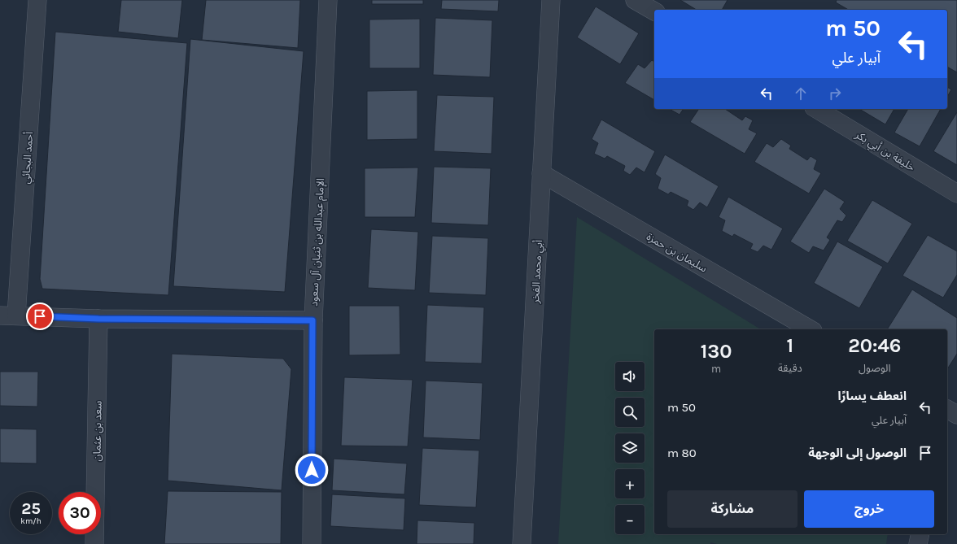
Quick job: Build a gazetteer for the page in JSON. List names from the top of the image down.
{
  "streets": {
    "street": [
      "خليفة بن أبي بكر",
      "أحمد البجائي",
      "الإمام عبدالله بن ثنيان آل سعود",
      "سليمان بن حمزة",
      "أبي محمد الفخر",
      "سعد بن عثمان"
    ]
  },
  "crossings": [
    ["سليمان بن حمزة", "أبي محمد الفخر"]
  ],
  "page": {
    "turn": ["50 m", "آبيار علي"],
    "eta": [
      "20:46",
      "الوصول",
      "1",
      "دقيقة",
      "130",
      "m"
    ],
    "map_buttons": ["+", "−"],
    "list": [
      {
        "name": "انعطف يسارًا",
        "note": "آبيار علي",
        "value": "50 m"
      },
      {
        "name": "الوصول إلى الوجهة",
        "value": "80 m"
      }
    ],
    "buttons": ["خروج", "مشاركة"],
    "speed": "25 km/h",
    "limit": "30"
  }
}
